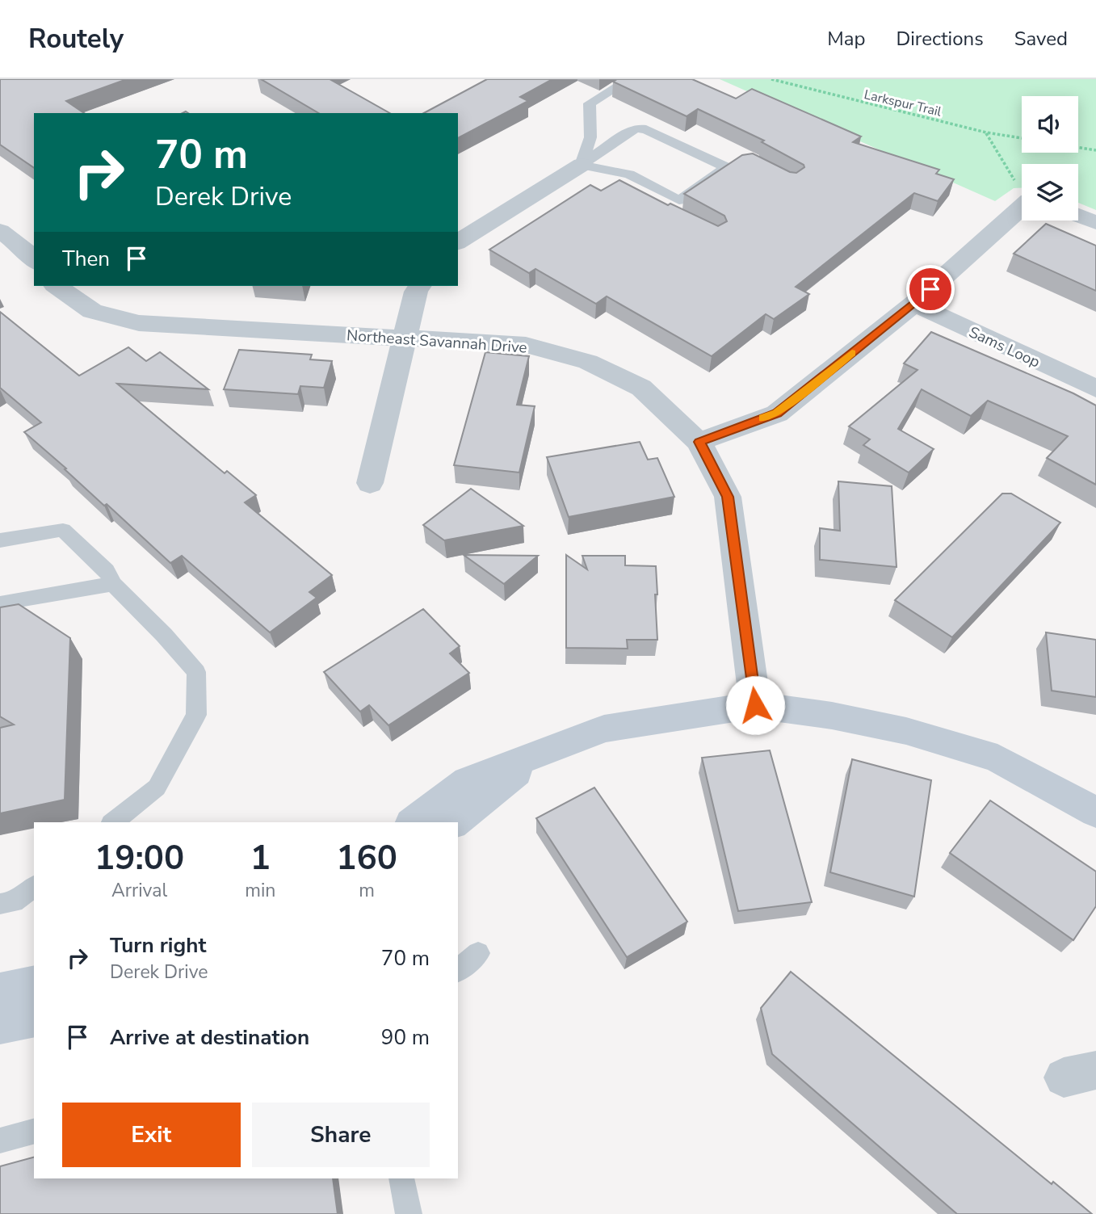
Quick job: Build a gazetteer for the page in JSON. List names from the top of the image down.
{
  "streets": {
    "street": ["Northeast Savannah Drive", "Sams Loop"],
    "path": ["Larkspur Trail"]
  },
  "page": {
    "header": "Routely",
    "nav": ["Map", "Directions", "Saved"],
    "turn": ["70 m", "Derek Drive"],
    "then": "Then",
    "eta": [
      "19:00",
      "Arrival",
      "1",
      "min",
      "160",
      "m"
    ],
    "list": [
      {
        "name": "Turn right",
        "note": "Derek Drive",
        "value": "70 m"
      },
      {
        "name": "Arrive at destination",
        "value": "90 m"
      }
    ],
    "buttons": ["Exit", "Share"]
  }
}
